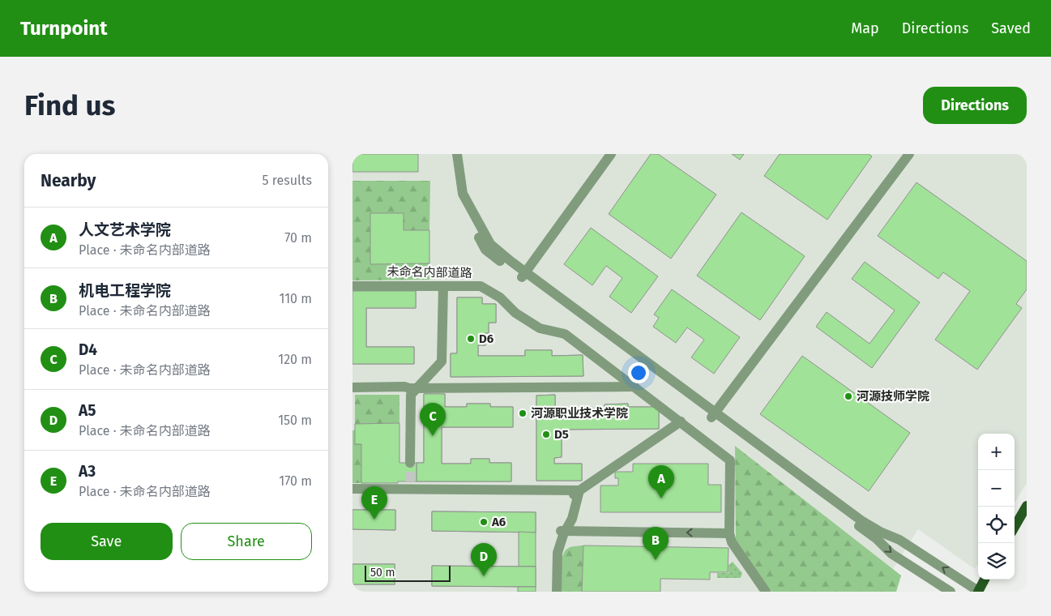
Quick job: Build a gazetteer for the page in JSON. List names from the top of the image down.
{
  "streets": {
    "street": ["未命名内部道路"]
  },
  "places": [
    "D6",
    "河源技师学院",
    "河源职业技术学院",
    "D5",
    "A6"
  ],
  "scale_bar": "50 m",
  "page": {
    "header": "Turnpoint",
    "nav": ["Map", "Directions", "Saved"],
    "buttons": [
      "Directions",
      ["Save", "Share"]
    ],
    "title": "Find us",
    "heading": ["Nearby", "5 results"],
    "list": [
      {
        "mark": "A",
        "name": "人文艺术学院",
        "note": "Place · 未命名内部道路",
        "value": "70 m"
      },
      {
        "mark": "B",
        "name": "机电工程学院",
        "note": "Place · 未命名内部道路",
        "value": "110 m"
      },
      {
        "mark": "C",
        "name": "D4",
        "note": "Place · 未命名内部道路",
        "value": "120 m"
      },
      {
        "mark": "D",
        "name": "A5",
        "note": "Place · 未命名内部道路",
        "value": "150 m"
      },
      {
        "mark": "E",
        "name": "A3",
        "note": "Place · 未命名内部道路",
        "value": "170 m"
      }
    ],
    "pins": [
      "C",
      "A",
      "E",
      "B",
      "D"
    ],
    "map_buttons": ["+", "−"],
    "scale": "50 m"
  }
}
